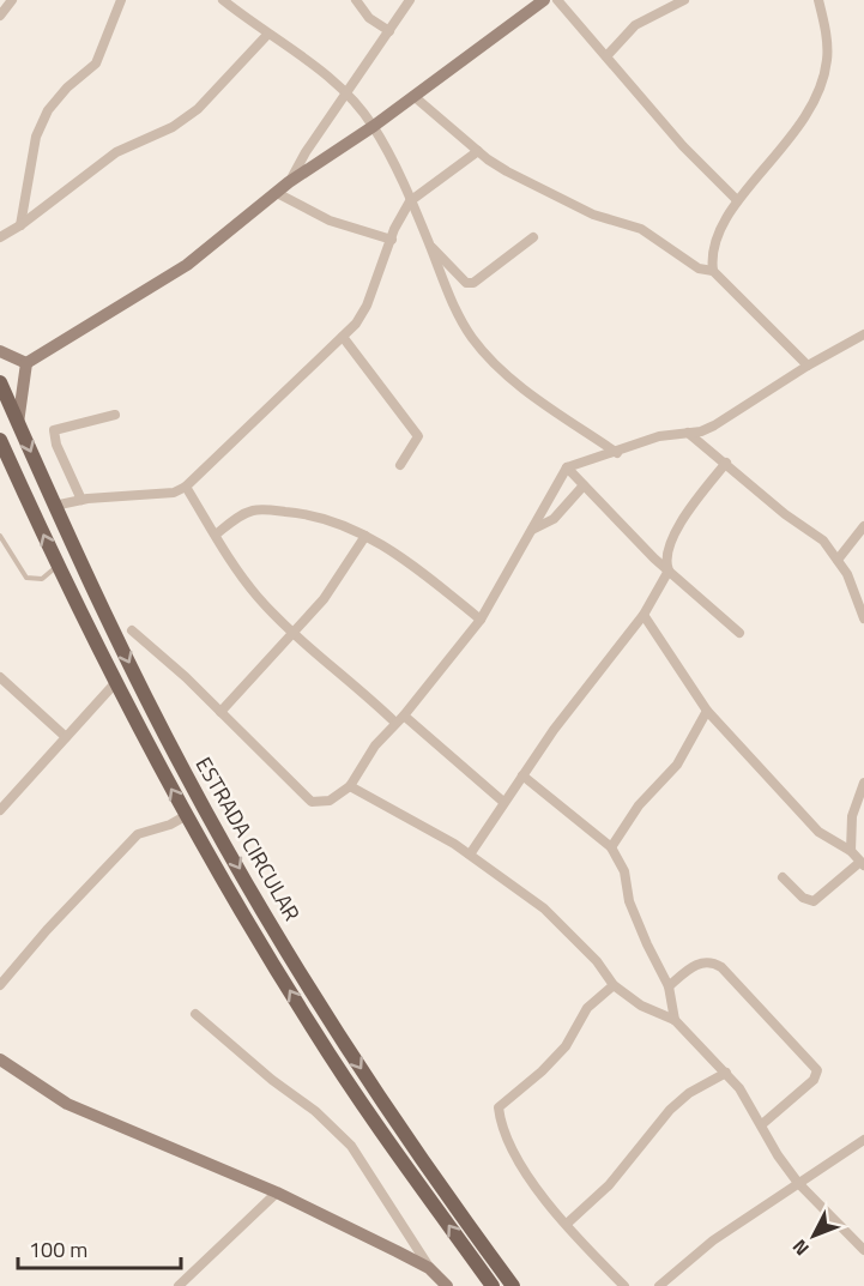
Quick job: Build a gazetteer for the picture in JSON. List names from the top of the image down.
{
  "streets": {
    "main road": ["ESTRADA CIRCULAR"]
  },
  "scale_bar": "100 m",
  "north": "bottom left"
}
